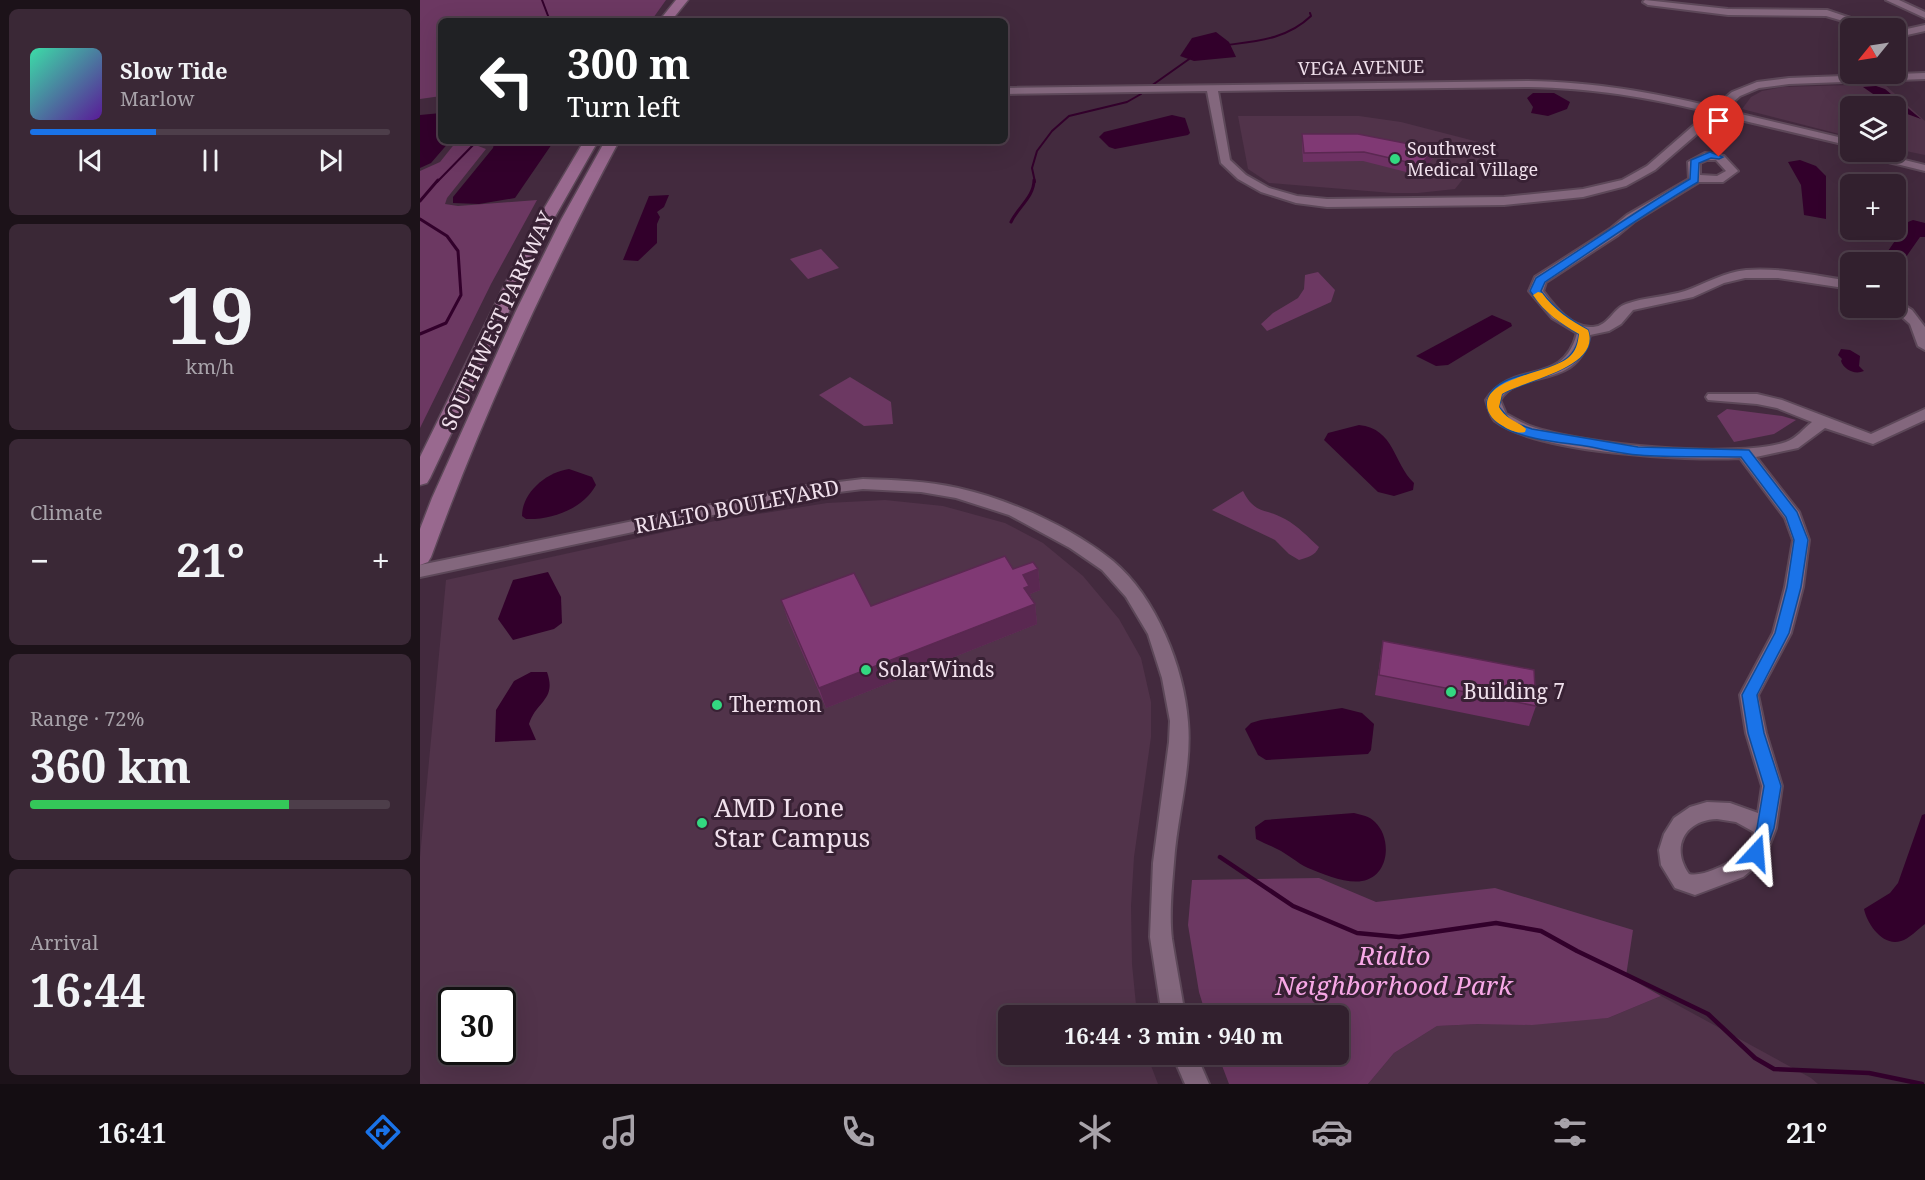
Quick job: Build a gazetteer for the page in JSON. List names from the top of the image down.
{
  "streets": {
    "main road": ["SOUTHWEST PARKWAY"],
    "street": ["VEGA AVENUE", "RIALTO BOULEVARD"]
  },
  "parks": ["Rialto Neighborhood Park"],
  "places": [
    "Southwest Medical Village",
    "SolarWinds",
    "Building 7",
    "Thermon",
    "AMD Lone Star Campus"
  ],
  "north": "bottom left",
  "page": {
    "map_buttons": ["+", "−"],
    "turn": ["300 m", "Turn left"],
    "song": ["Slow Tide", "Marlow"],
    "tile": [
      ["19", "km/h"],
      "Climate",
      ["Range · 72%", "360 km"],
      ["Arrival", "16:44"]
    ],
    "heat": ["−", "21°", "+"],
    "limit": "30",
    "trip": "16:44 · 3 min · 940 m",
    "tabs": ["16:41", "21°"]
  }
}
